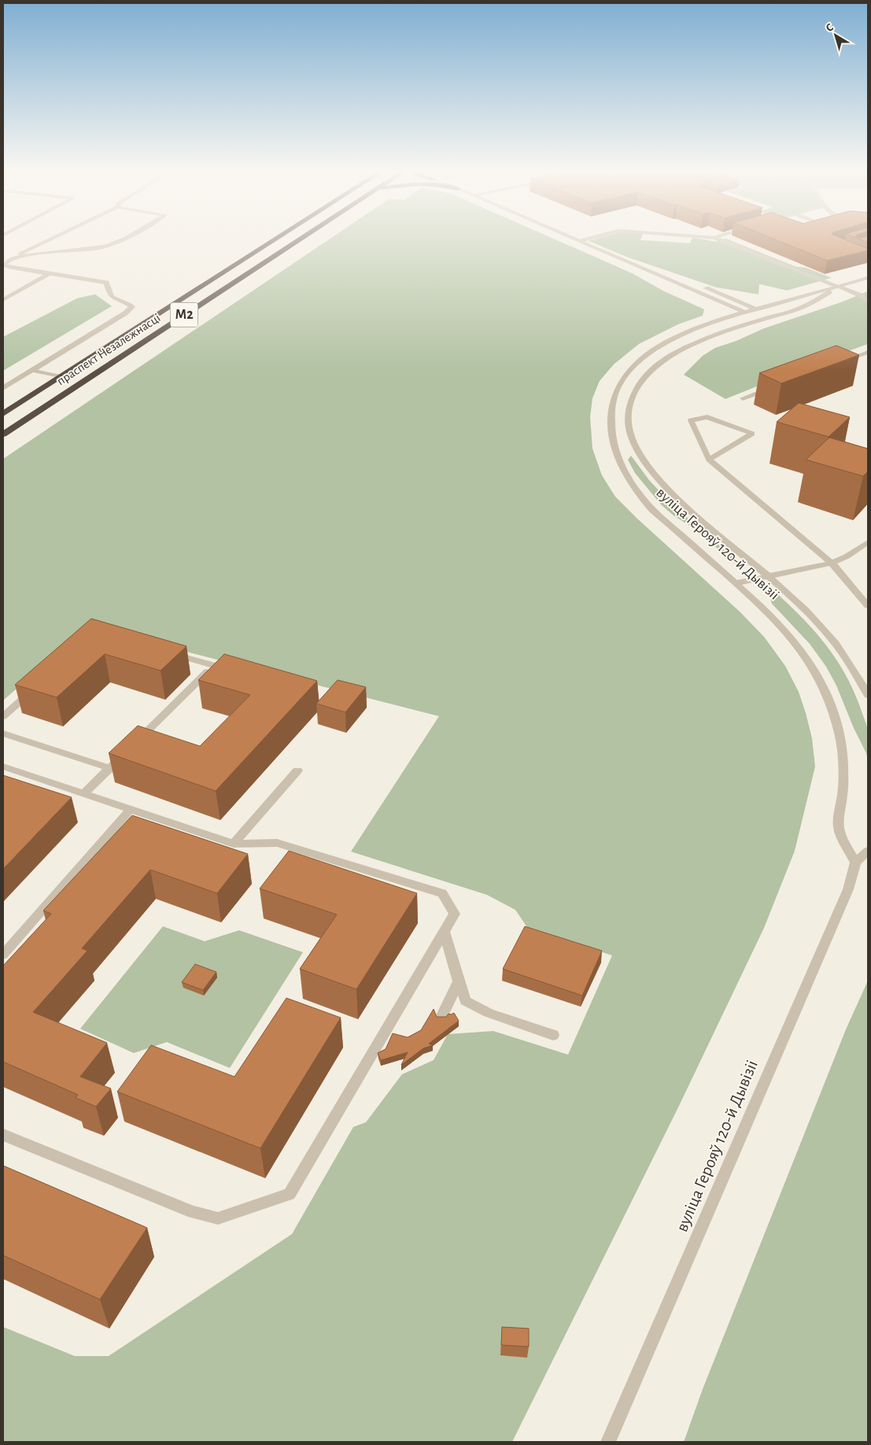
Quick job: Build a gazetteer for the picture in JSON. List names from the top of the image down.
{
  "streets": {
    "highway": ["М2", "праспект Незалежнасці"],
    "street": ["вуліца Герояў 120-й Дывізіі"]
  },
  "north": "top left"
}
